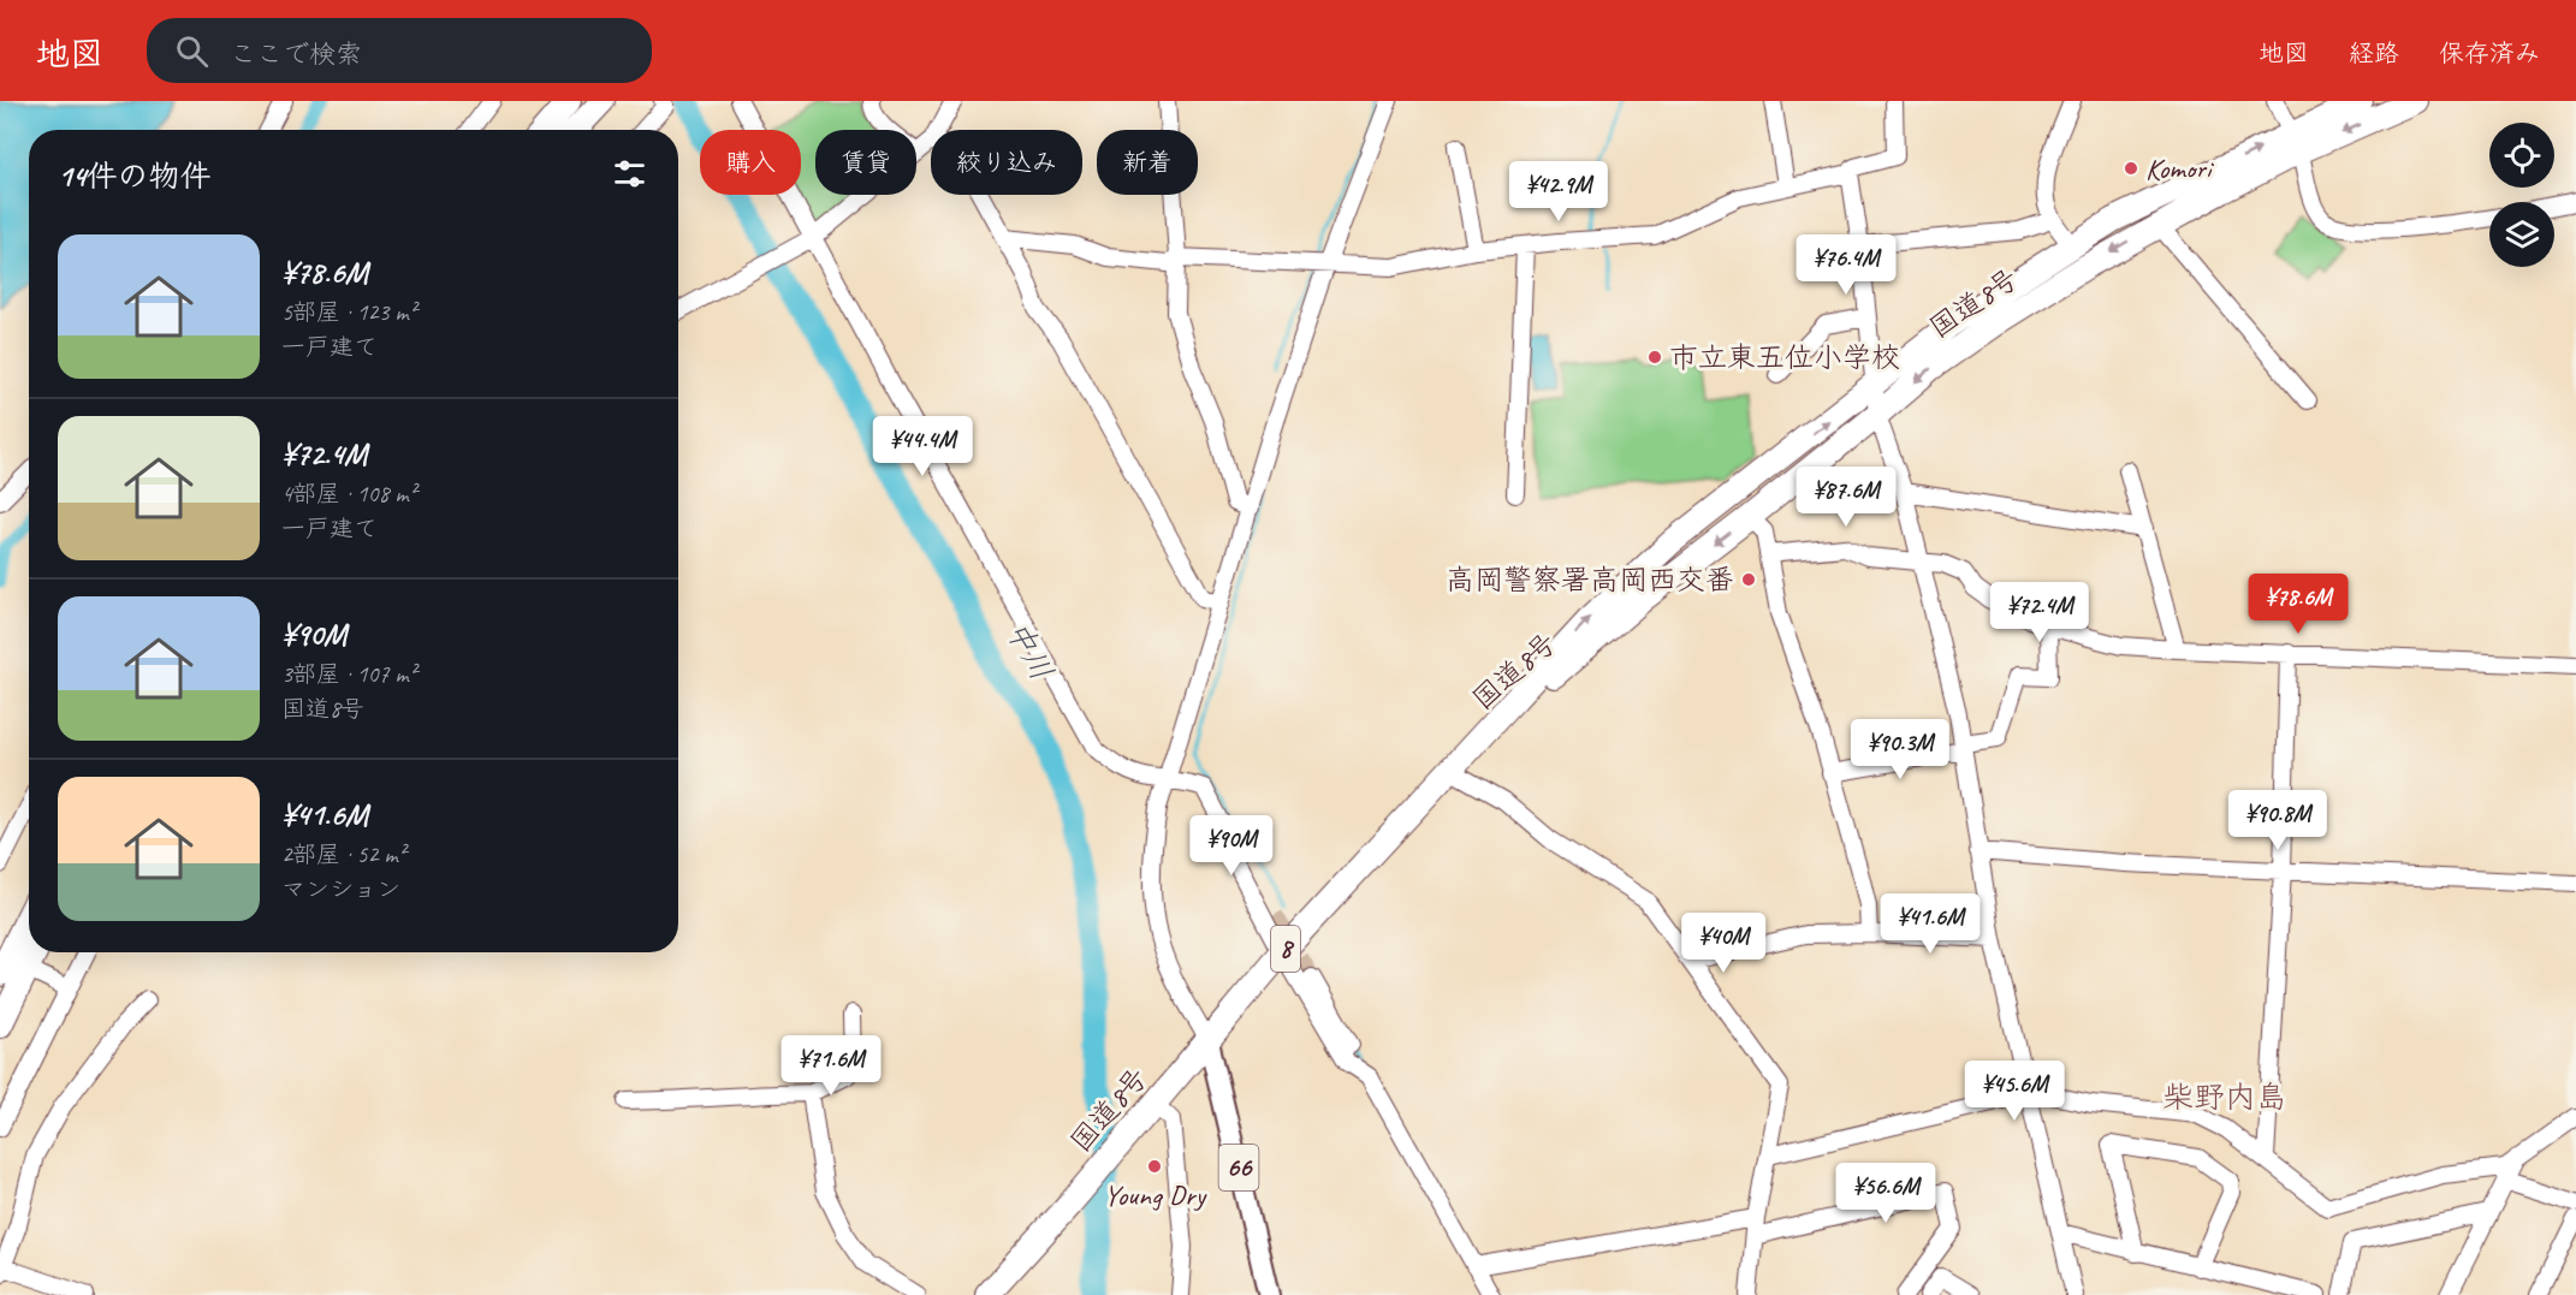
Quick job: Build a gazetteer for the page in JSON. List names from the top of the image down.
{
  "streets": {
    "highway": ["国道8号", "8"],
    "main road": ["66"]
  },
  "crossings": [
    ["国道8号", "66"]
  ],
  "districts": ["柴野内島"],
  "water": ["中川"],
  "places": [
    "Komori",
    "市立東五位小学校",
    "高岡警察署高岡西交番",
    "Young Dry"
  ],
  "page": {
    "header": "地図",
    "search": "ここで検索",
    "nav": ["地図", "経路", "保存済み"],
    "chip": [
      "購入",
      "賃貸",
      "絞り込み",
      "新着"
    ],
    "heading": "14件の物件",
    "price": [
      "¥42.9M",
      "¥76.4M",
      "¥44.4M",
      "¥87.6M",
      "¥78.6M",
      "¥72.4M",
      "¥90.3M",
      "¥90.8M",
      "¥90M",
      "¥41.6M",
      "¥40M",
      "¥71.6M",
      "¥45.6M",
      "¥56.6M"
    ],
    "list": [
      {
        "name": "¥78.6M",
        "note": "5部屋 · 123 m² · 一戸建て"
      },
      {
        "name": "¥72.4M",
        "note": "4部屋 · 108 m² · 一戸建て"
      },
      {
        "name": "¥90M",
        "note": "3部屋 · 107 m² · 国道8号"
      },
      {
        "name": "¥41.6M",
        "note": "2部屋 · 52 m² · マンション"
      }
    ]
  }
}
